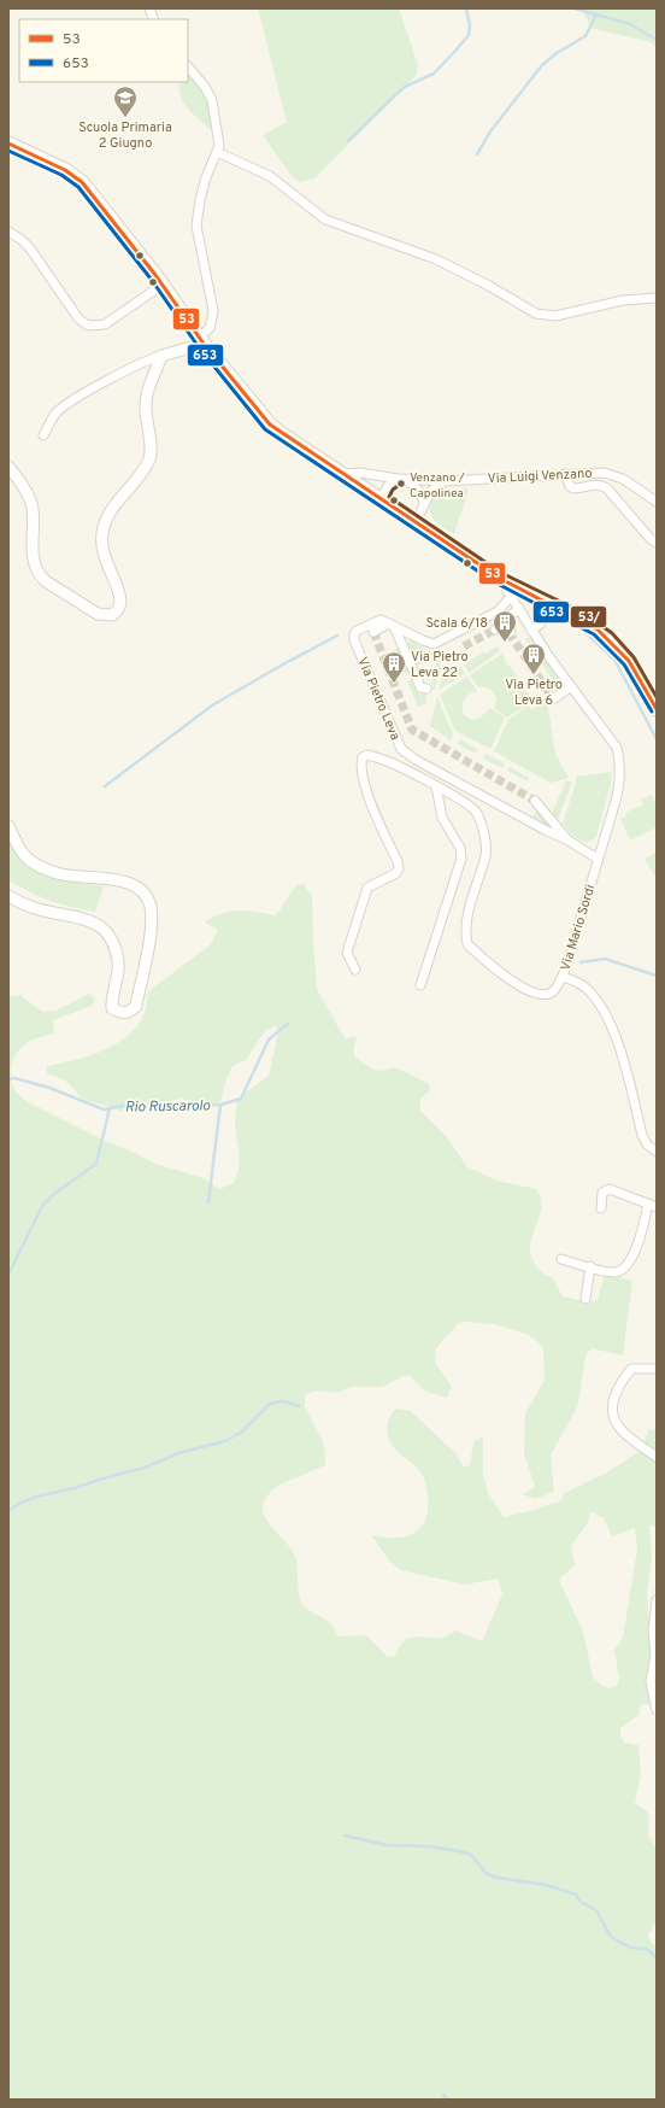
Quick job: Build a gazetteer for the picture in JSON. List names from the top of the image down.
{
  "streets": {
    "street": ["Via Luigi Venzano", "Via Pietro Leva", "Via Mario Sordi"]
  },
  "crossings": [
    ["Via Pietro Leva", "Via Mario Sordi"]
  ],
  "water": ["Rio Ruscarolo"],
  "places": {
    "school or university": ["Scuola Primaria 2 Giugno"],
    "other": ["Venzano / Capolinea"],
    "building": ["Scala 6/18", "Via Pietro Leva 6", "Via Pietro Leva 22"]
  },
  "lines": ["transit line 53", "transit line 653", "transit line 53/"],
  "legend": ["53", "653"]
}
